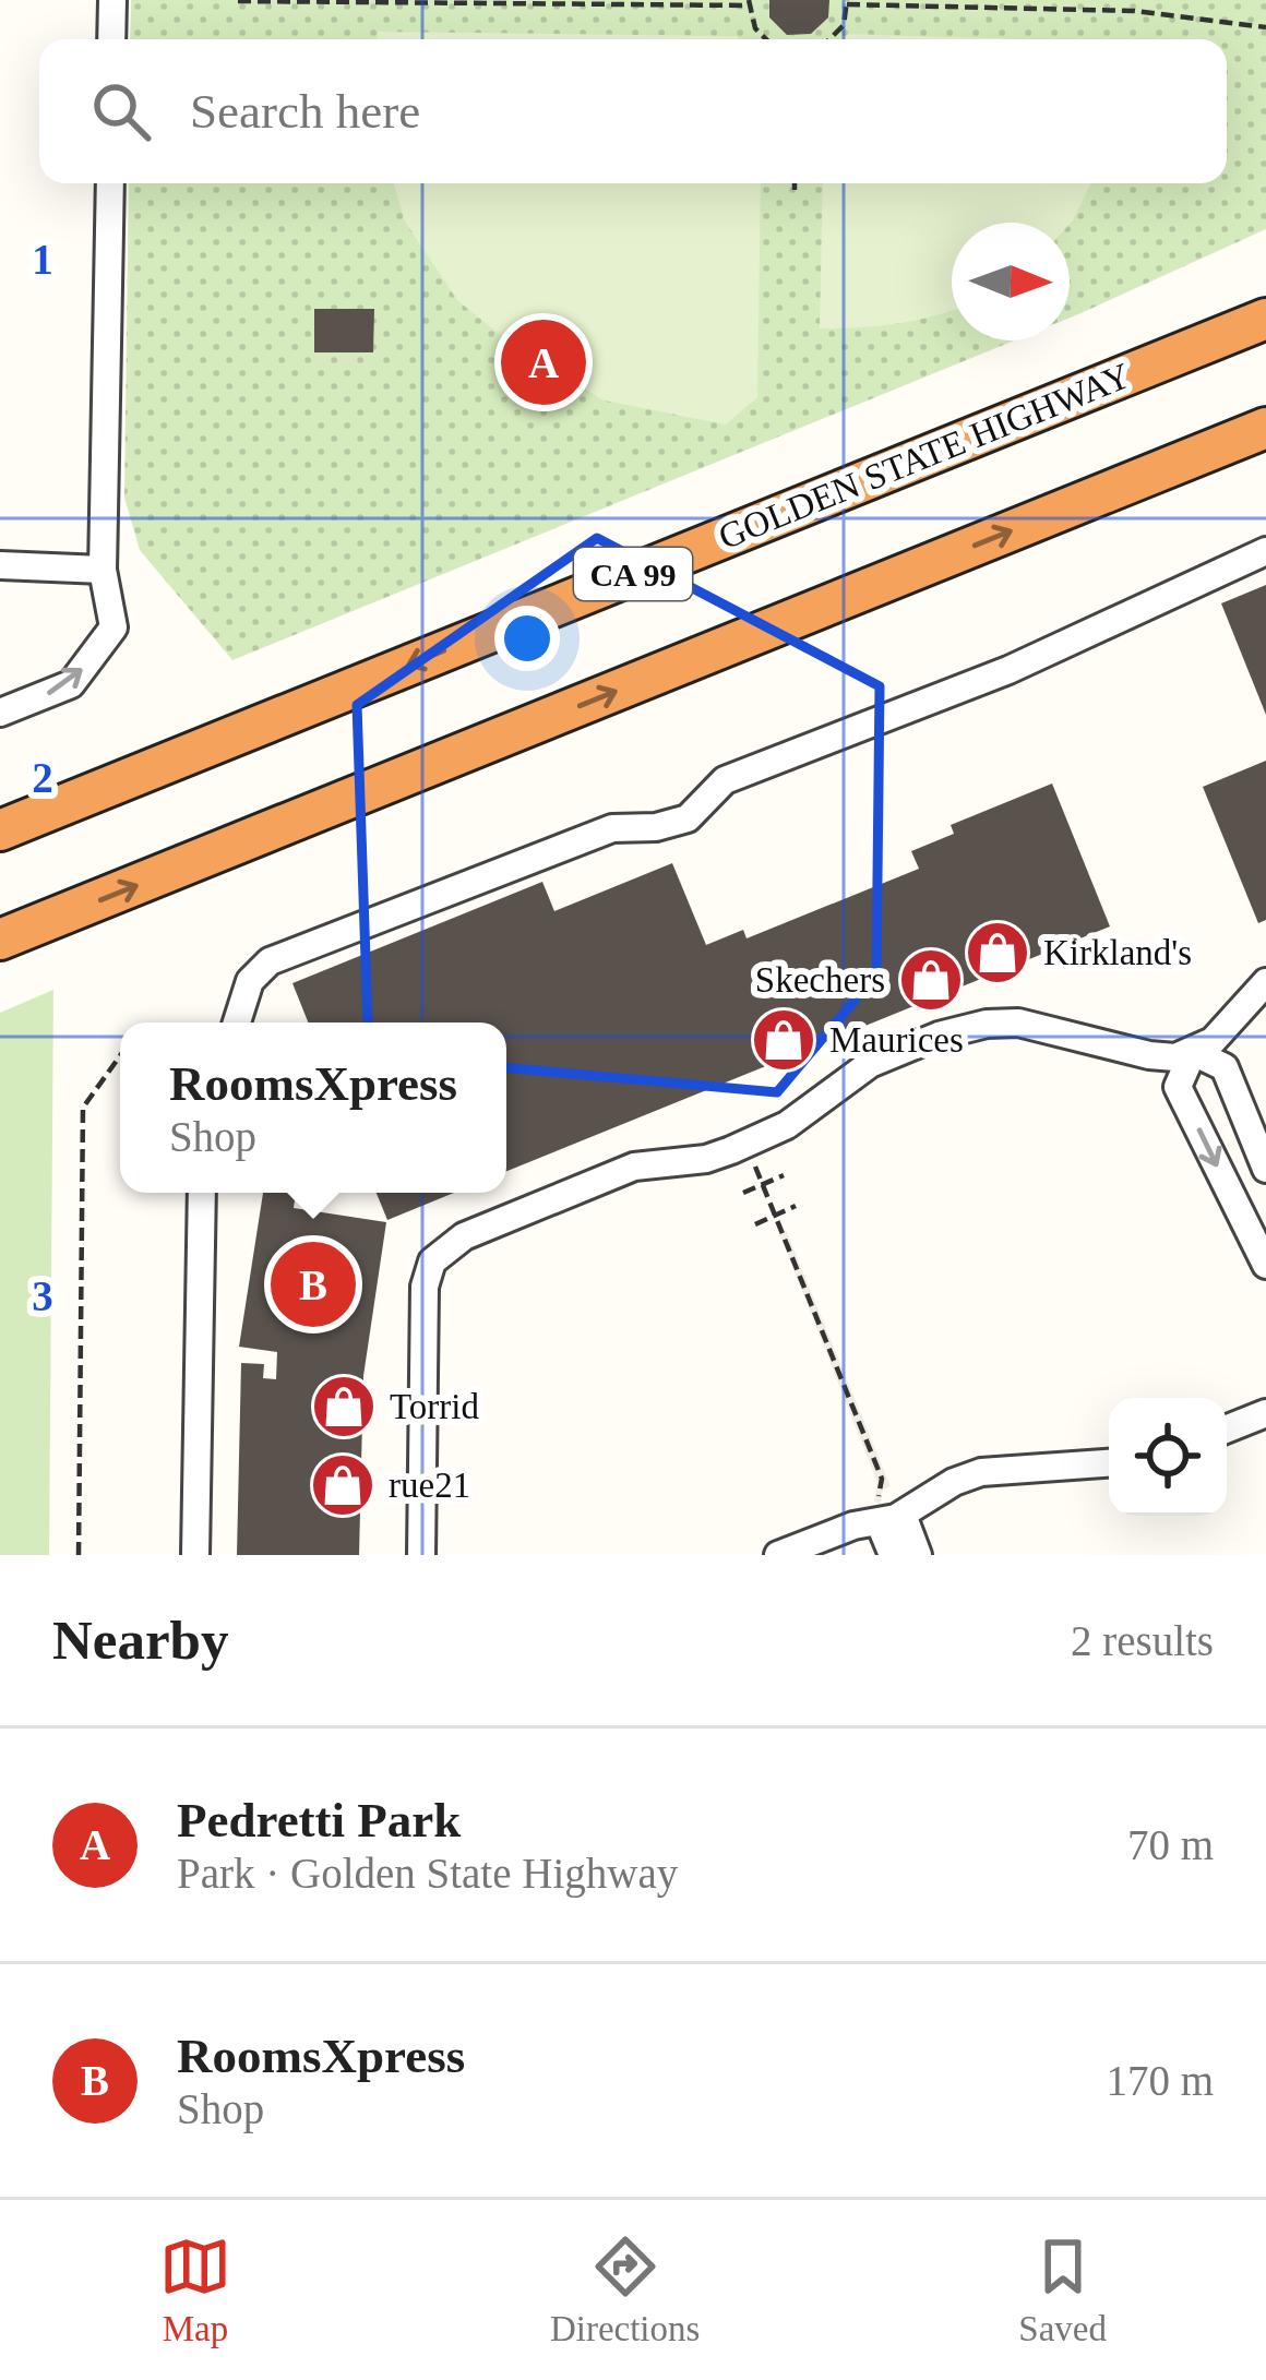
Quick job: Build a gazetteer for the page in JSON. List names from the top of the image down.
{
  "streets": {
    "highway": ["GOLDEN STATE HIGHWAY", "CA 99"]
  },
  "places": {
    "shop": [
      "Kirkland's",
      "Skechers",
      "Maurices",
      "Torrid",
      "rue21"
    ]
  },
  "north": "right",
  "page": {
    "search": "Search here",
    "pins": ["A", "B"],
    "popup": ["RoomsXpress", "Shop"],
    "heading": ["Nearby", "2 results"],
    "list": [
      {
        "mark": "A",
        "name": "Pedretti Park",
        "note": "Park · Golden State Highway",
        "value": "70 m"
      },
      {
        "mark": "B",
        "name": "RoomsXpress",
        "note": "Shop",
        "value": "170 m"
      }
    ],
    "nav": ["Map", "Directions", "Saved"]
  },
  "grid": {
    "rows": ["1", "2", "3"]
  }
}
